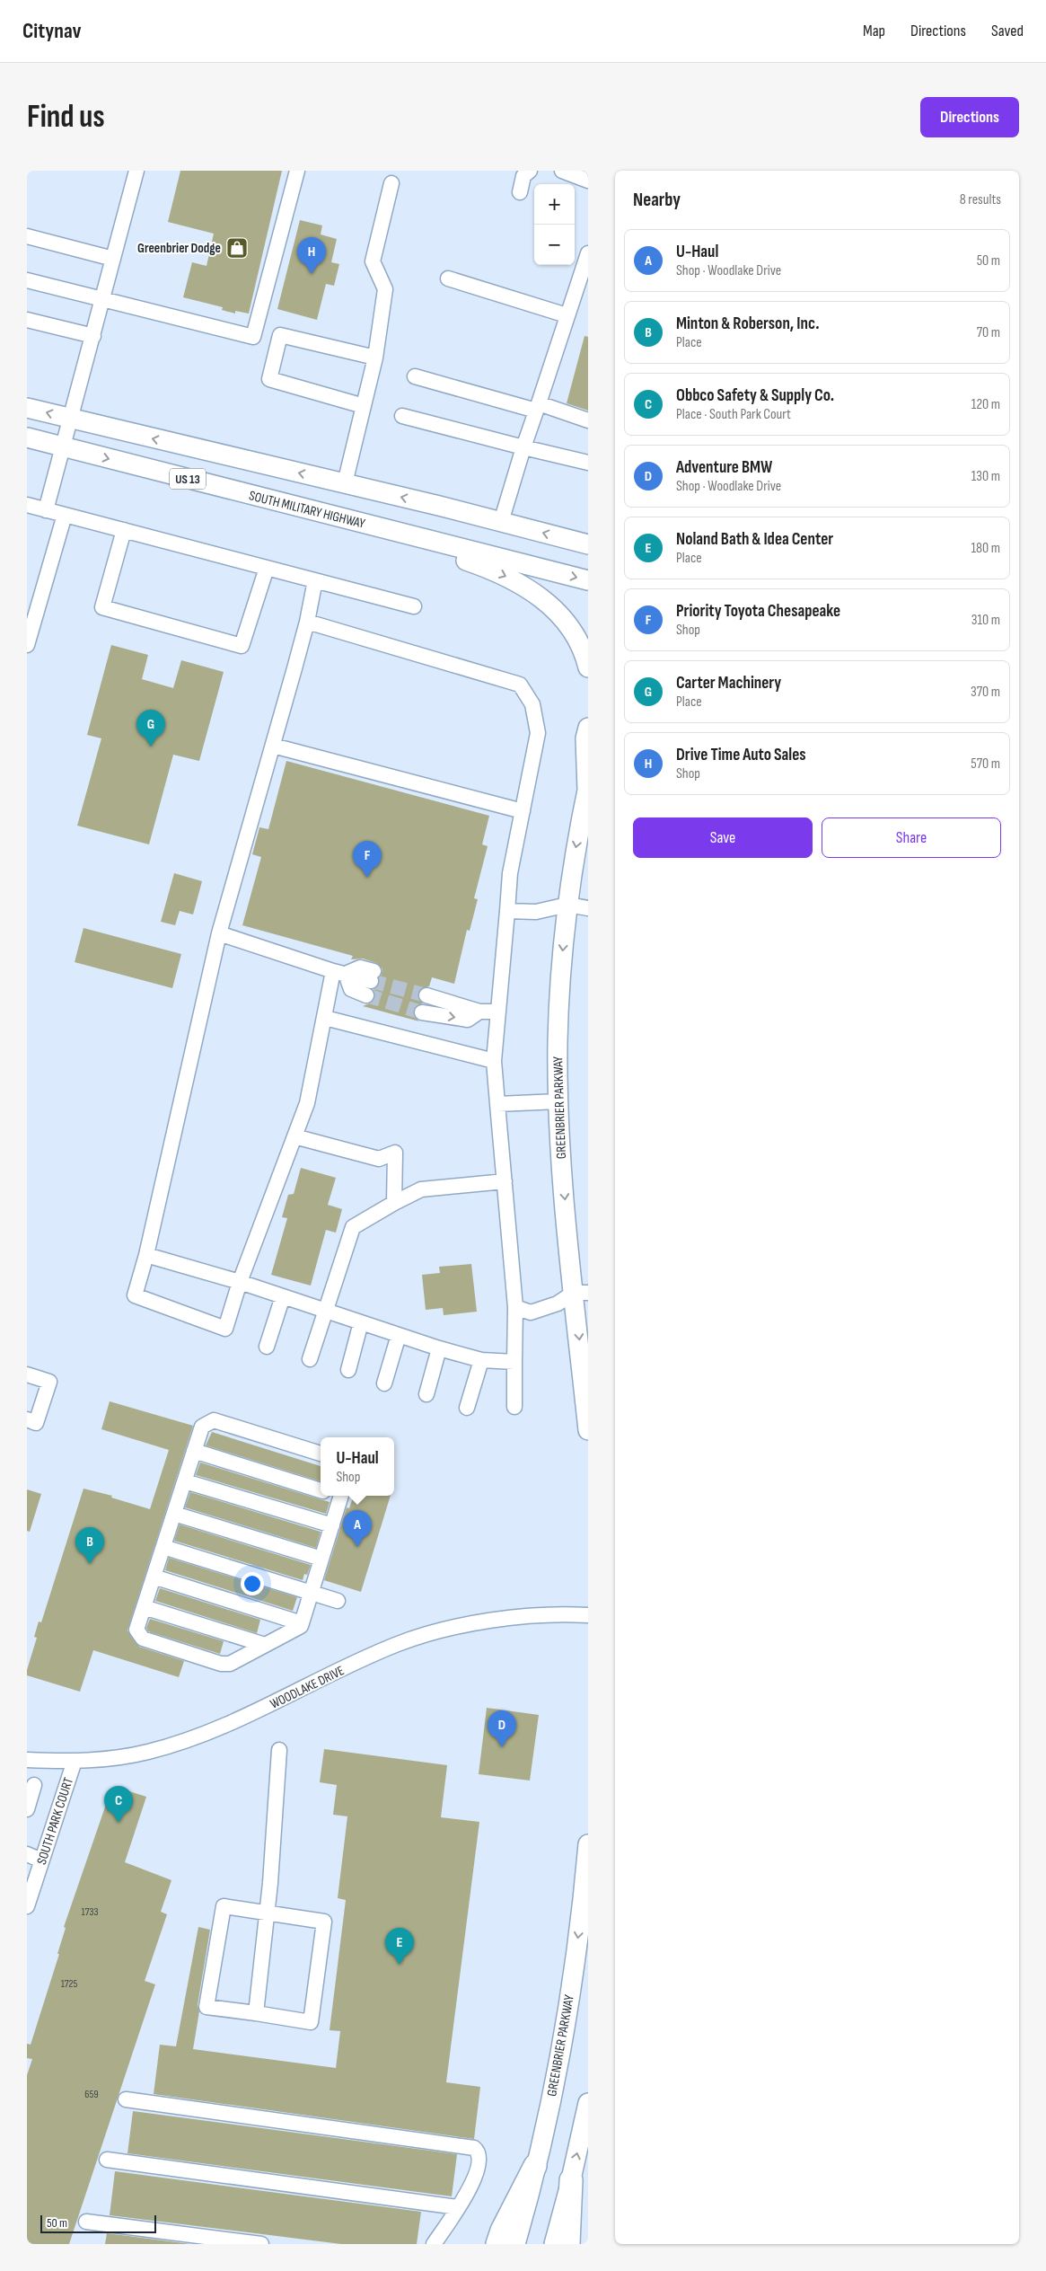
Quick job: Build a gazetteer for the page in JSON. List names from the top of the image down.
{
  "streets": {
    "main road": ["US 13", "SOUTH MILITARY HIGHWAY", "GREENBRIER PARKWAY"],
    "street": ["WOODLAKE DRIVE", "SOUTH PARK COURT"]
  },
  "crossings": [
    ["WOODLAKE DRIVE", "SOUTH PARK COURT"]
  ],
  "one_way": ["GREENBRIER PARKWAY"],
  "places": {
    "shop": ["Greenbrier Dodge"]
  },
  "house_numbers": ["1733", "1725", "659"],
  "scale_bar": "50 m",
  "page": {
    "header": "Citynav",
    "nav": ["Map", "Directions", "Saved"],
    "buttons": [
      "Directions",
      ["Save", "Share"]
    ],
    "title": "Find us",
    "heading": ["Nearby", "8 results"],
    "map_buttons": ["+", "−"],
    "list": [
      {
        "mark": "A",
        "name": "U-Haul",
        "note": "Shop · Woodlake Drive",
        "value": "50 m"
      },
      {
        "mark": "B",
        "name": "Minton & Roberson, Inc.",
        "note": "Place",
        "value": "70 m"
      },
      {
        "mark": "C",
        "name": "Obbco Safety & Supply Co.",
        "note": "Place · South Park Court",
        "value": "120 m"
      },
      {
        "mark": "D",
        "name": "Adventure BMW",
        "note": "Shop · Woodlake Drive",
        "value": "130 m"
      },
      {
        "mark": "E",
        "name": "Noland Bath & Idea Center",
        "note": "Place",
        "value": "180 m"
      },
      {
        "mark": "F",
        "name": "Priority Toyota Chesapeake",
        "note": "Shop",
        "value": "310 m"
      },
      {
        "mark": "G",
        "name": "Carter Machinery",
        "note": "Place",
        "value": "370 m"
      },
      {
        "mark": "H",
        "name": "Drive Time Auto Sales",
        "note": "Shop",
        "value": "570 m"
      }
    ],
    "pins": [
      "H",
      "G",
      "F",
      "A",
      "B",
      "D",
      "C",
      "E"
    ],
    "popup": ["U-Haul", "Shop"],
    "scale": "50 m"
  }
}
